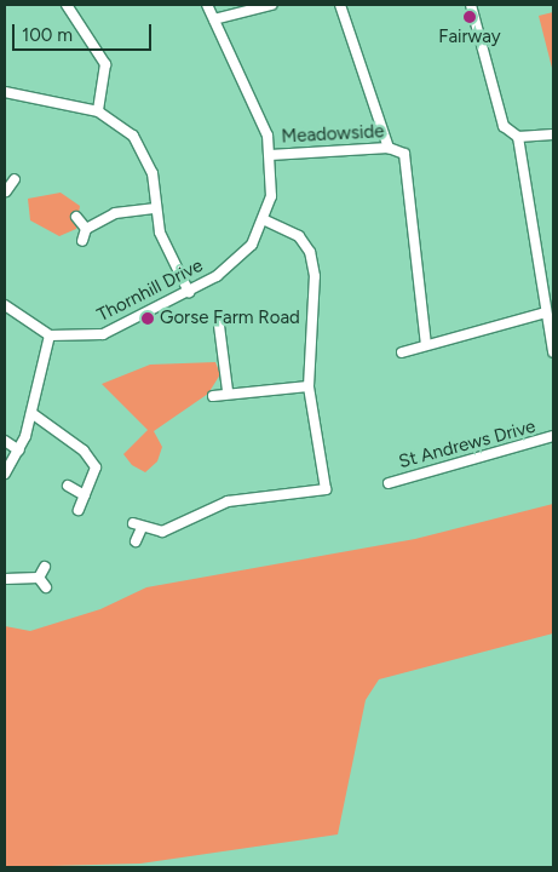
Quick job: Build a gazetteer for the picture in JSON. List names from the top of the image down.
{
  "streets": {
    "street": ["Meadowside", "Thornhill Drive", "St Andrews Drive"]
  },
  "crossings": [
    ["Meadowside", "Thornhill Drive"]
  ],
  "places": ["Fairway", "Gorse Farm Road"],
  "scale_bar": "100 m"
}
